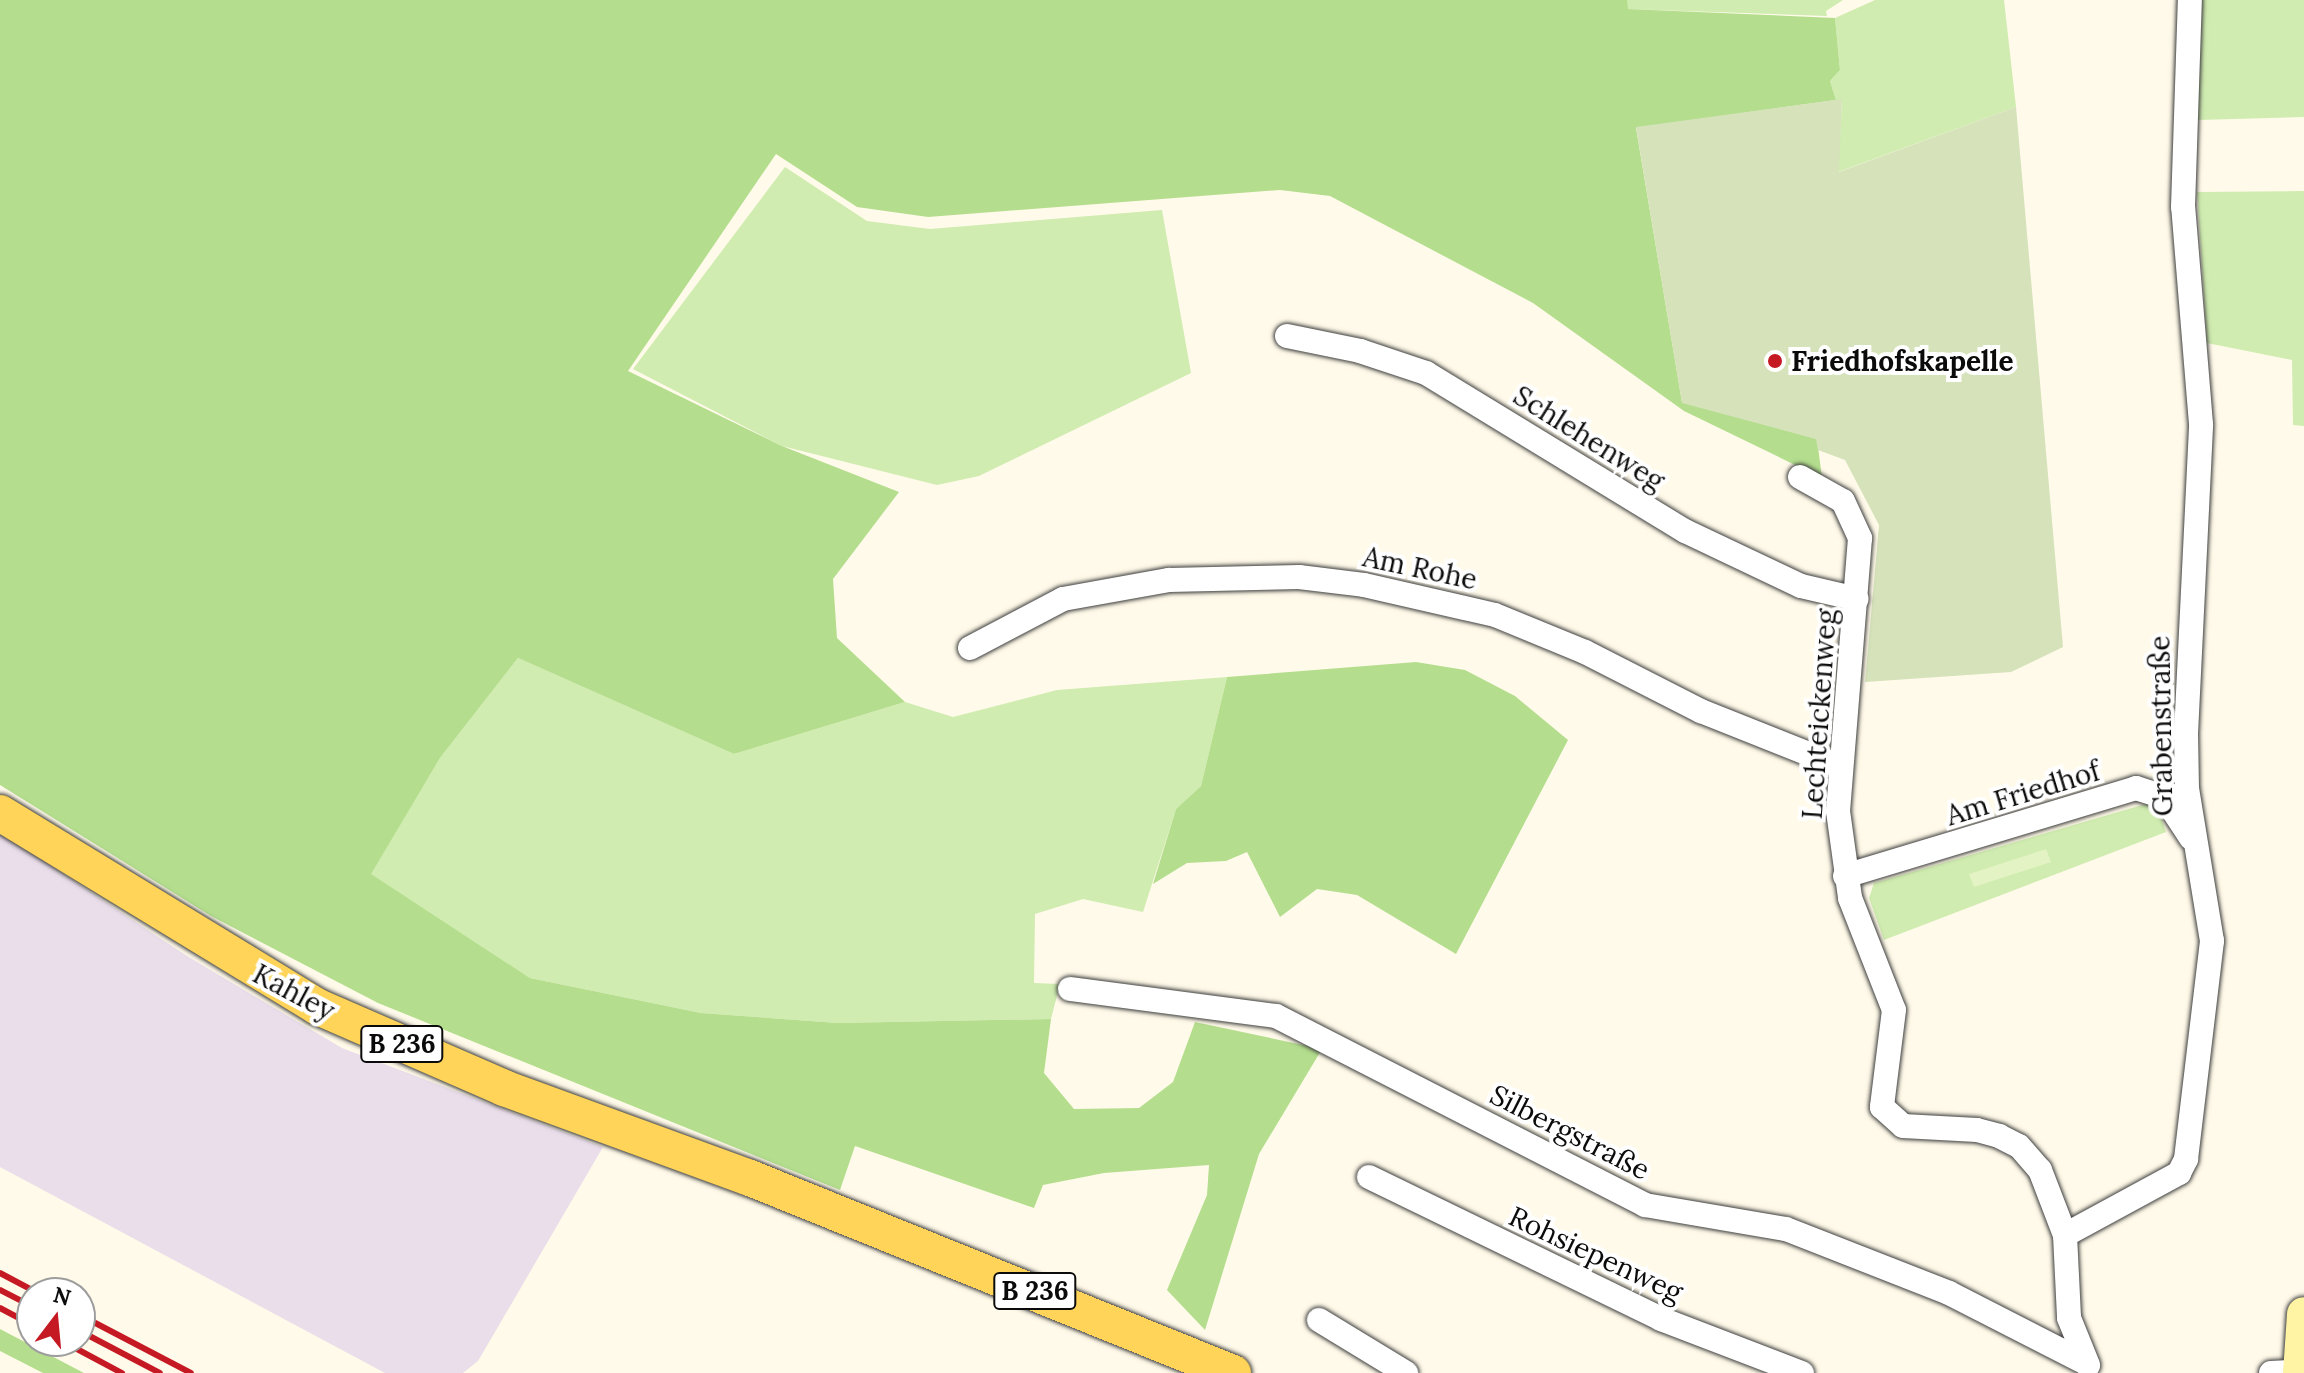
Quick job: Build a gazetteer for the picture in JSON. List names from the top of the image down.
{
  "streets": {
    "main road": ["Kahley", "B 236"],
    "street": [
      "Schlehenweg",
      "Am Rohe",
      "Lechteickenweg",
      "Grabenstraße",
      "Am Friedhof",
      "Silbergstraße",
      "Rohsiepenweg"
    ]
  },
  "crossings": [
    ["Schlehenweg", "Lechteickenweg"],
    ["Am Rohe", "Lechteickenweg"],
    ["Lechteickenweg", "Grabenstraße"],
    ["Lechteickenweg", "Am Friedhof"],
    ["Grabenstraße", "Am Friedhof"]
  ],
  "places": ["Friedhofskapelle"],
  "north": "top"
}
